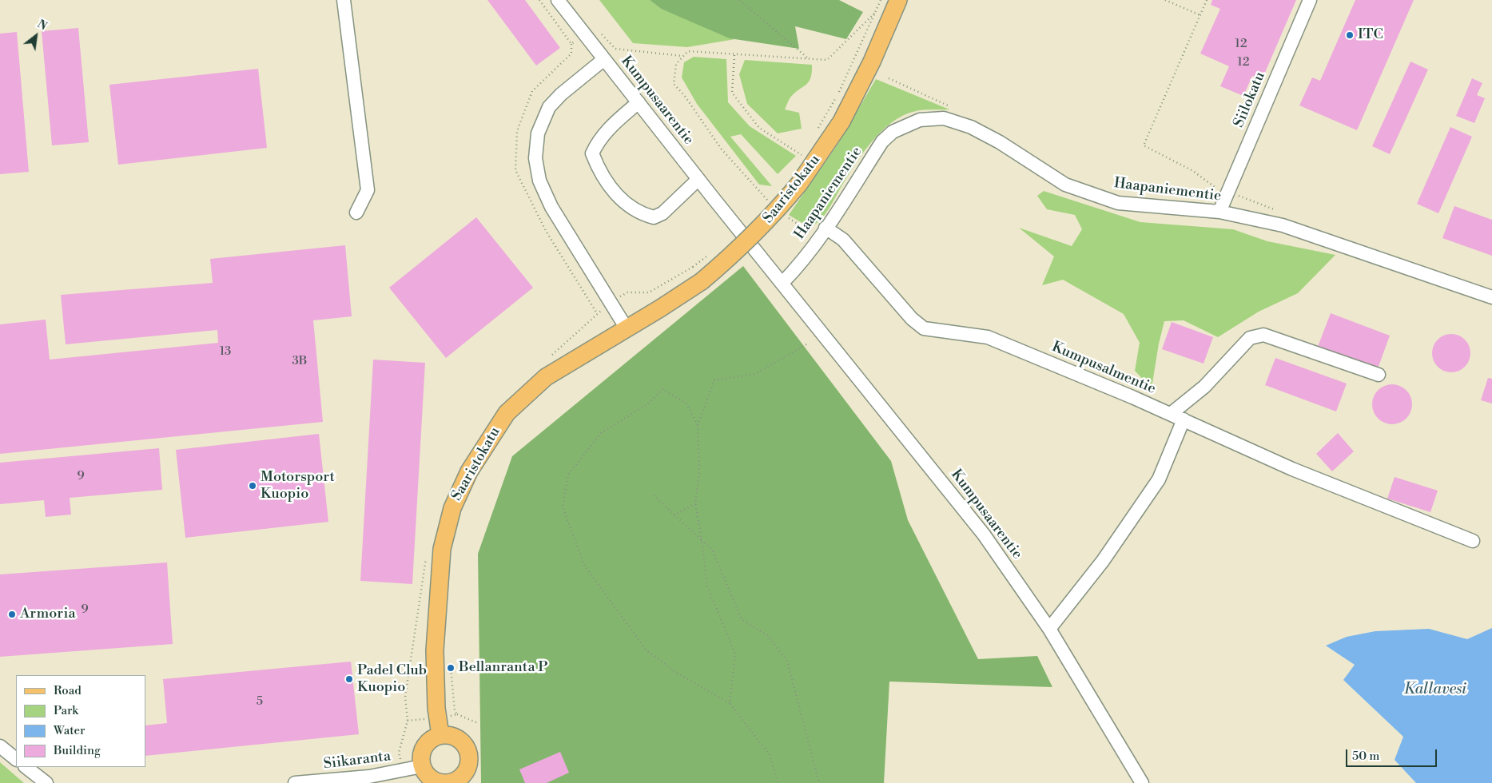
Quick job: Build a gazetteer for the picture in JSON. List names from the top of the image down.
{
  "streets": {
    "main road": ["Saaristokatu"],
    "street": [
      "Siilokatu",
      "Kumpusaarentie",
      "Haapaniementie",
      "Kumpusalmentie",
      "Siikaranta"
    ]
  },
  "crossings": [
    ["Siilokatu", "Haapaniementie"],
    ["Kumpusaarentie", "Haapaniementie"],
    ["Saaristokatu", "Siikaranta"],
    ["Haapaniementie", "Kumpusalmentie"]
  ],
  "water": ["Kallavesi"],
  "places": [
    "ITC",
    "Motorsport Kuopio",
    "Armoria",
    "Bellanranta P",
    "Padel Club Kuopio"
  ],
  "house_numbers": [
    "12",
    "12",
    "13",
    "3B",
    "9",
    "9",
    "5"
  ],
  "legend": [
    "Road",
    "Park",
    "Water",
    "Building"
  ],
  "scale_bar": "50 m",
  "north": "top right"
}
